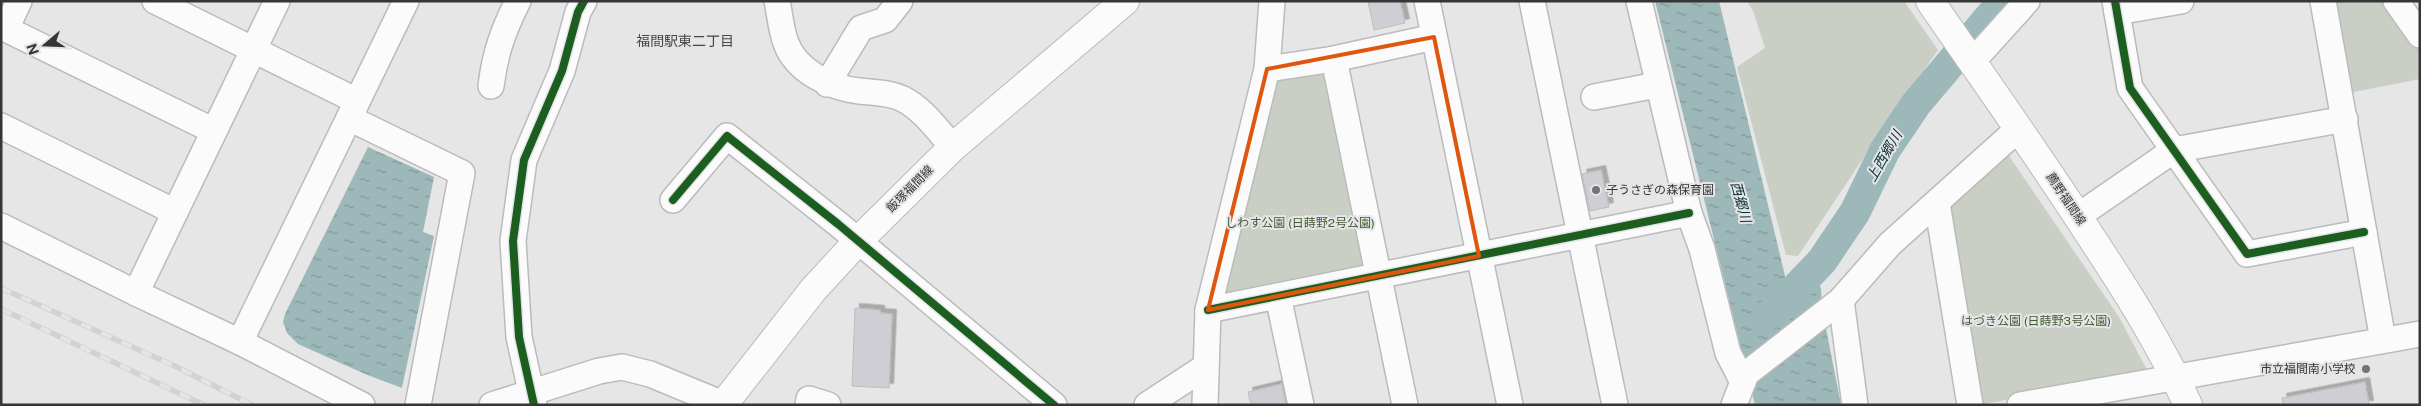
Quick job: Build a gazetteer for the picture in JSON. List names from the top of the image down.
{
  "streets": {
    "main road": ["飯塚福間線", "薦野福間線"]
  },
  "districts": ["福間駅東二丁目"],
  "water": ["上西郷川", "西郷川"],
  "parks": ["しわす公園 (日蒔野2号公園)", "はづき公園 (日蒔野3号公園)"],
  "places": ["子うさぎの森保育園", "市立福間南小学校"],
  "north": "left"
}
